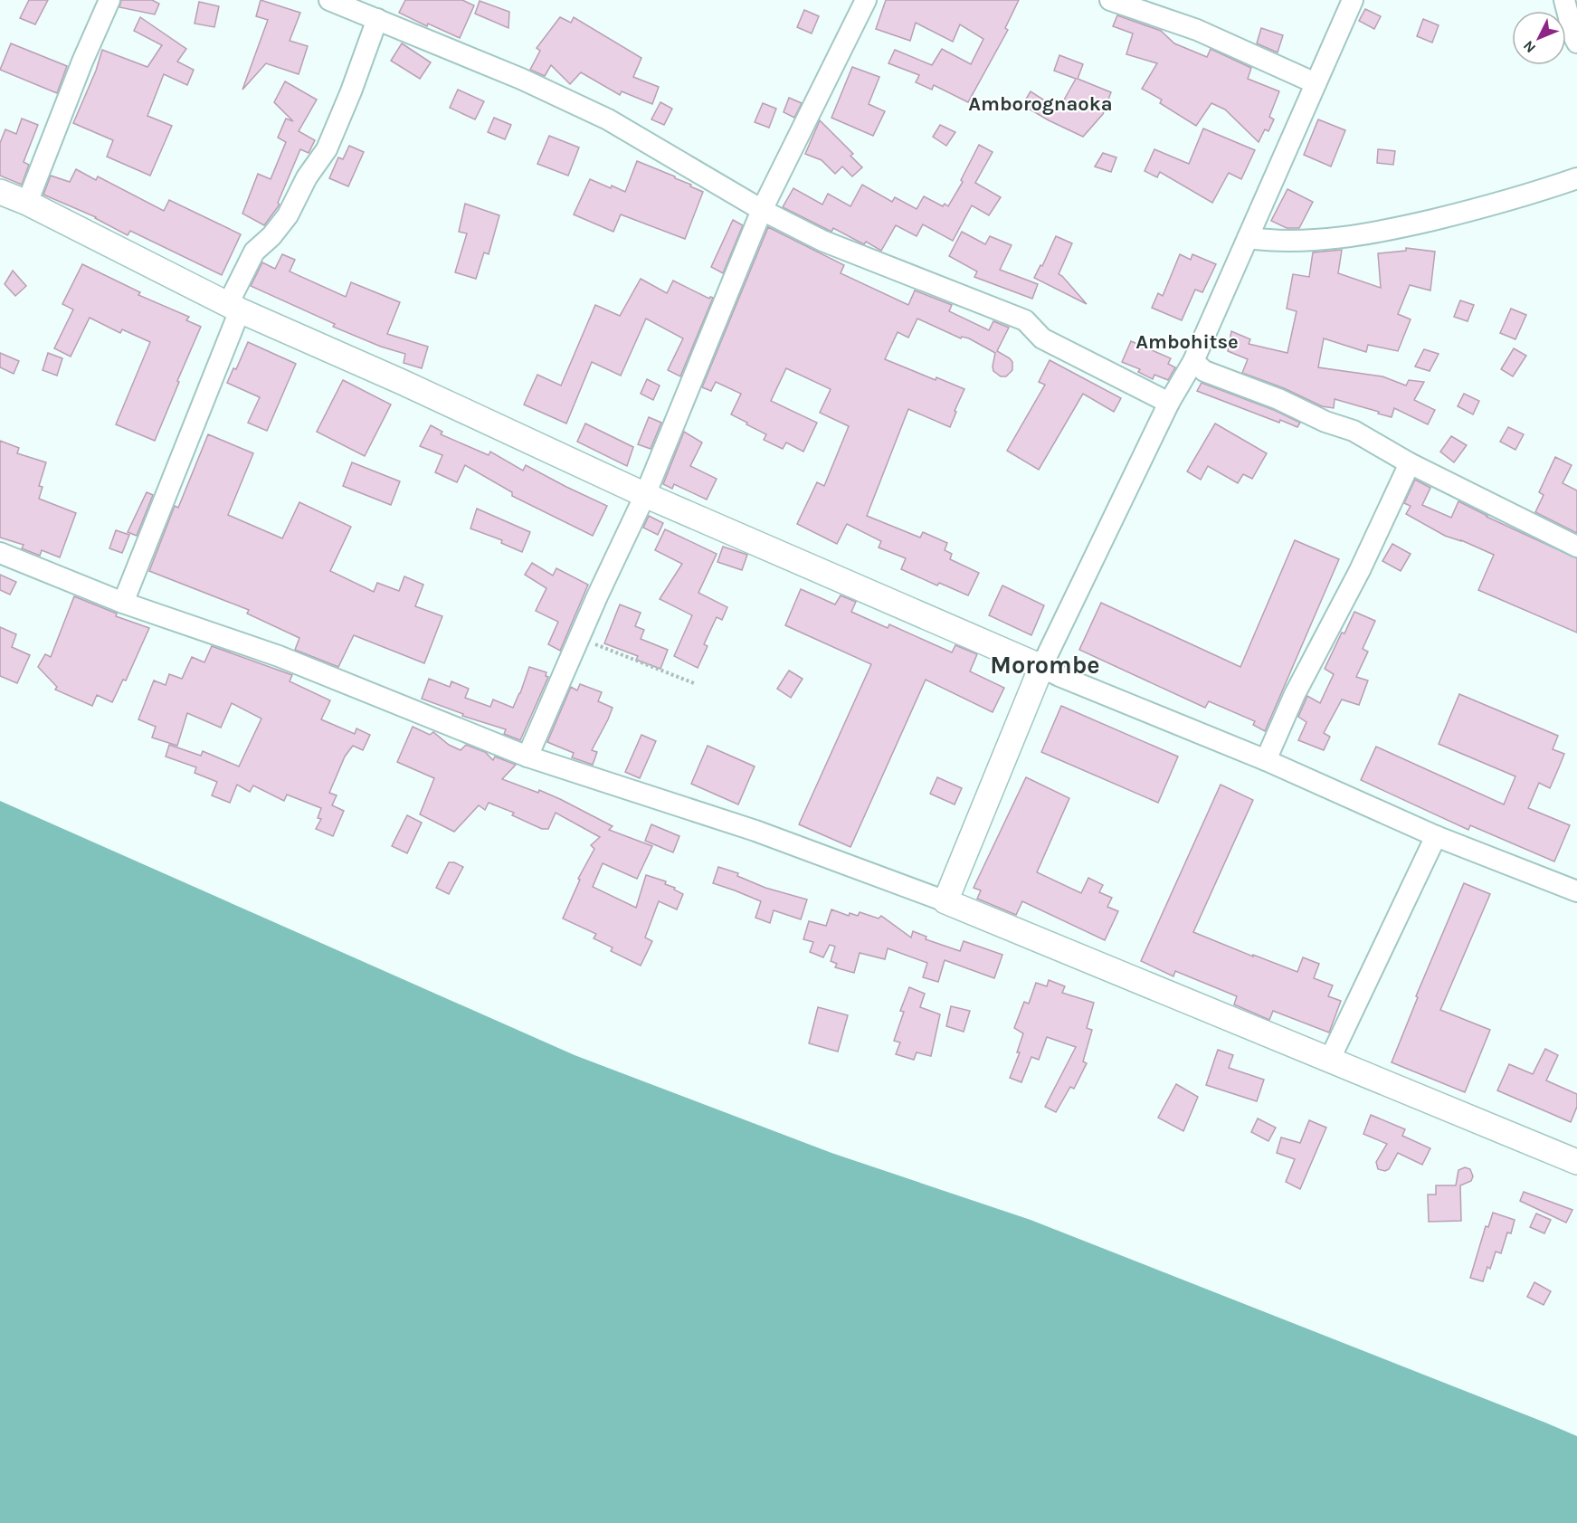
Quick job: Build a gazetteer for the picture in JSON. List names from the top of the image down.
{
  "districts": ["Amborognaoka", "Ambohitse", "Morombe"],
  "north": "bottom left"
}
